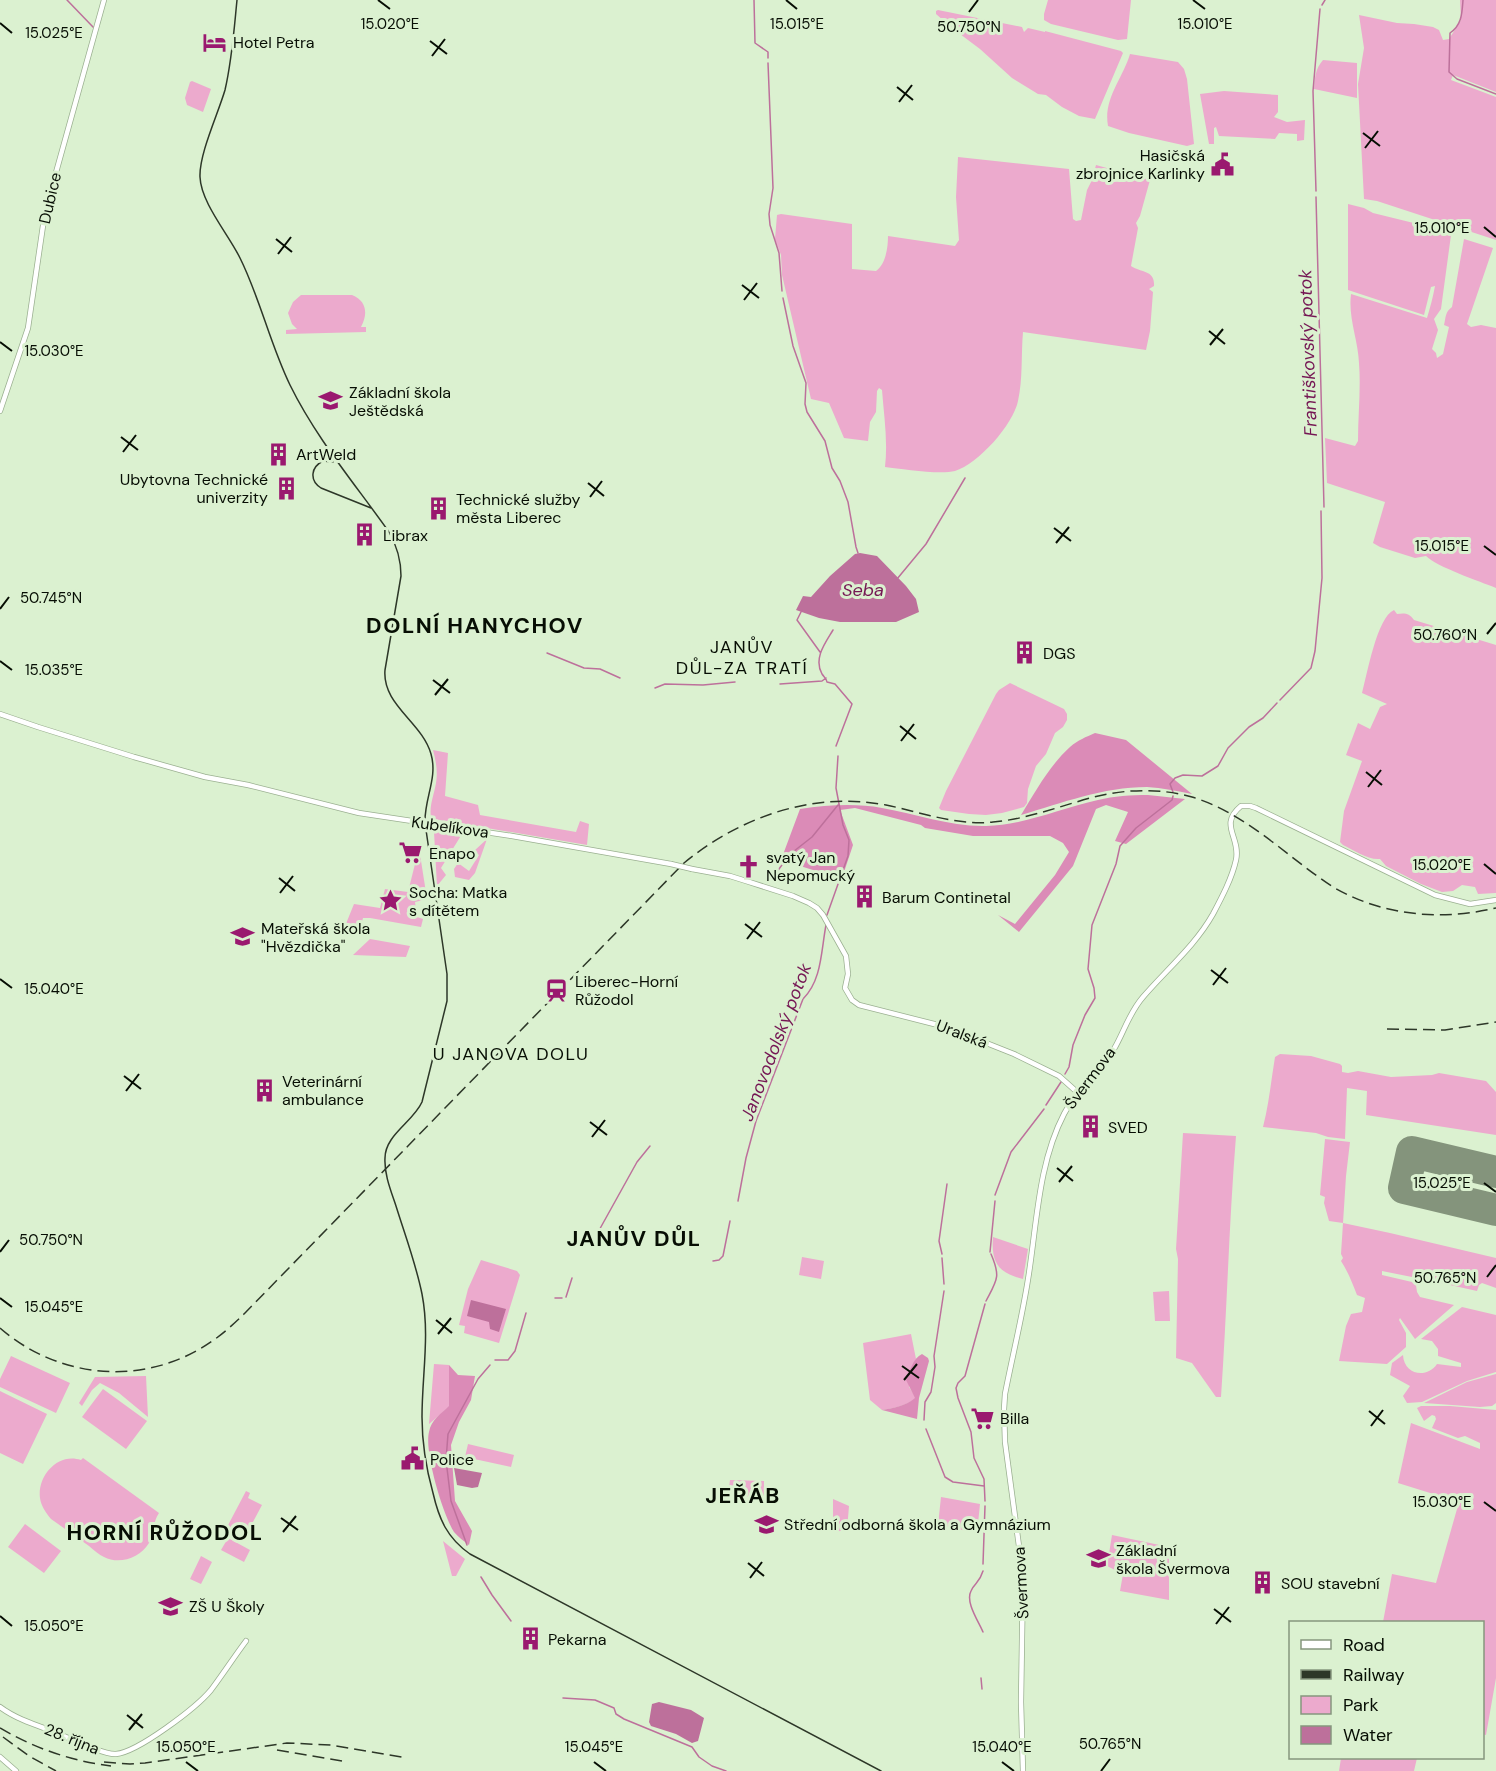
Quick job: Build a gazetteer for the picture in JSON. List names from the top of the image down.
{
  "streets": {
    "street": [
      "Dubice",
      "Kubelíkova",
      "Uralská",
      "Švermova",
      "28. října"
    ]
  },
  "crossings": [
    ["Kubelíkova", "Uralská"],
    ["Uralská", "Švermova"]
  ],
  "districts": [
    "DOLNÍ HANYCHOV",
    "JANŮV DŮL-ZA TRATÍ",
    "U JANOVA DOLU",
    "JANŮV DŮL",
    "JEŘÁB",
    "HORNÍ RŮŽODOL"
  ],
  "water": ["Františkovský potok", "Seba", "Janovodolský potok"],
  "places": {
    "hotel": ["Hotel Petra"],
    "public building": ["Hasičská zbrojnice Karlinky", "Police"],
    "school or university": [
      "Základní škola Ještědská",
      "Mateřská škola \"Hvězdička\"",
      "Střední odborná škola a Gymnázium",
      "Základní škola Švermova",
      "ZŠ U Školy"
    ],
    "building": [
      "ArtWeld",
      "Ubytovna Technické univerzity",
      "Technické služby města Liberec",
      "Librax",
      "DGS",
      "Barum Continetal",
      "Veterinární ambulance",
      "SVED",
      "SOU stavební",
      "Pekarna"
    ],
    "supermarket": ["Enapo", "Billa"],
    "church": ["svatý Jan Nepomucký"],
    "place": ["Socha: Matka s dítětem"],
    "station": ["Liberec-Horní Růžodol"]
  },
  "legend": [
    "Road",
    "Railway",
    "Park",
    "Water"
  ],
  "coordinates": [
    "15.020°E",
    "15.015°E",
    "15.010°E",
    "50.750°N",
    "15.025°E",
    "15.030°E",
    "50.745°N",
    "50.760°N",
    "15.035°E",
    "15.040°E",
    "50.765°N",
    "15.045°E",
    "15.050°E"
  ]
}
